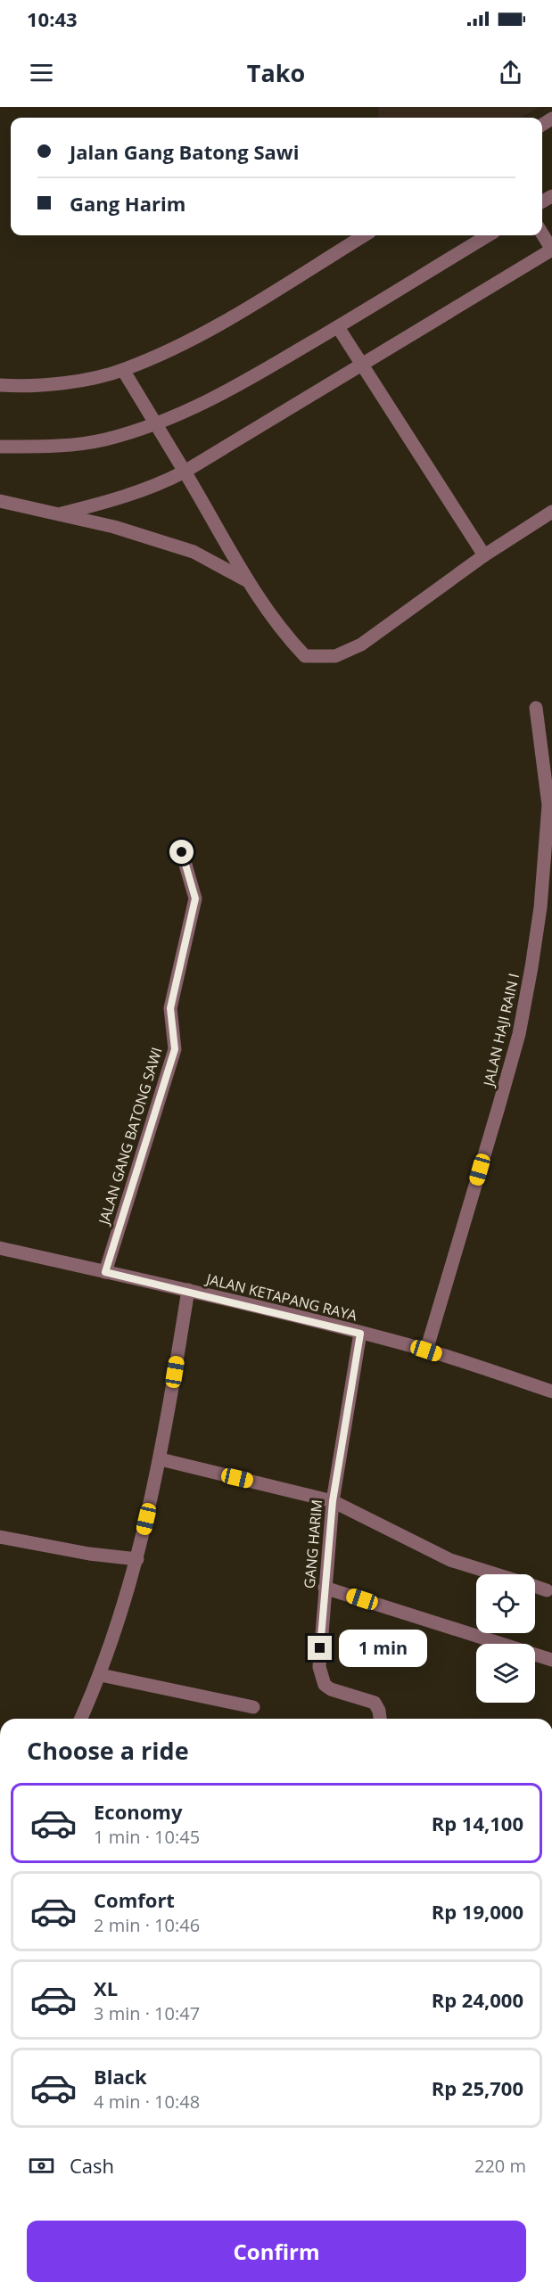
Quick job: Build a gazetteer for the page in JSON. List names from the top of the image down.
{
  "streets": {
    "street": [
      "JALAN HAJI RAIN I",
      "JALAN GANG BATONG SAWI",
      "JALAN KETAPANG RAYA",
      "GANG HARIM"
    ]
  },
  "crossings": [
    ["JALAN HAJI RAIN I", "JALAN KETAPANG RAYA"],
    ["JALAN GANG BATONG SAWI", "JALAN KETAPANG RAYA"],
    ["JALAN KETAPANG RAYA", "GANG HARIM"]
  ],
  "page": {
    "status": "10:43",
    "header": "Tako",
    "banner": ["Jalan Gang Batong Sawi", "Gang Harim"],
    "bubble": "1 min",
    "heading": "Choose a ride",
    "list": [
      {
        "name": "Economy",
        "note": "1 min · 10:45",
        "value": "Rp 14,100"
      },
      {
        "name": "Comfort",
        "note": "2 min · 10:46",
        "value": "Rp 19,000"
      },
      {
        "name": "XL",
        "note": "3 min · 10:47",
        "value": "Rp 24,000"
      },
      {
        "name": "Black",
        "note": "4 min · 10:48",
        "value": "Rp 25,700"
      }
    ],
    "pay": ["Cash", "220 m"],
    "buttons": "Confirm"
  }
}
